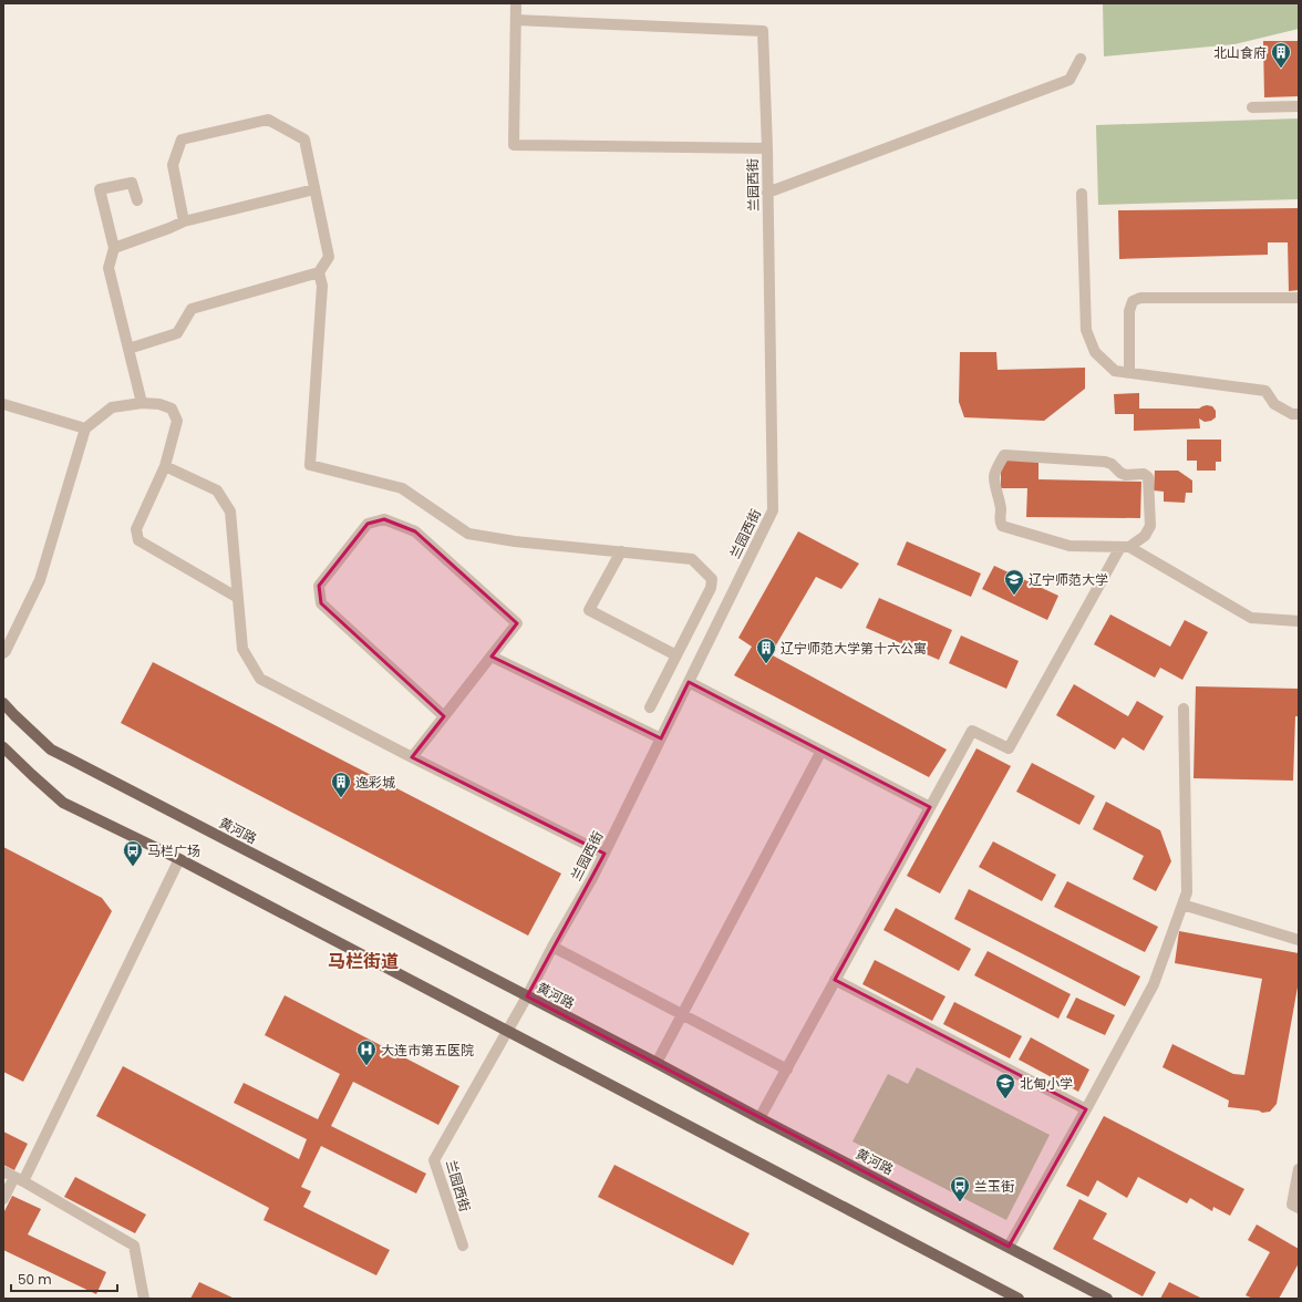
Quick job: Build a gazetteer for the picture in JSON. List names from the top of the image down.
{
  "streets": {
    "main road": ["黄河路"],
    "street": ["兰园西街"]
  },
  "crossings": [
    ["兰园西街", "黄河路"]
  ],
  "districts": ["马栏街道"],
  "places": {
    "building": ["北山食府", "辽宁师范大学第十六公寓", "逸彩城"],
    "school or university": ["辽宁师范大学", "北甸小学"],
    "bus stop": ["马栏广场", "兰玉街"],
    "hospital": ["大连市第五医院"]
  },
  "scale_bar": "50 m"
}
